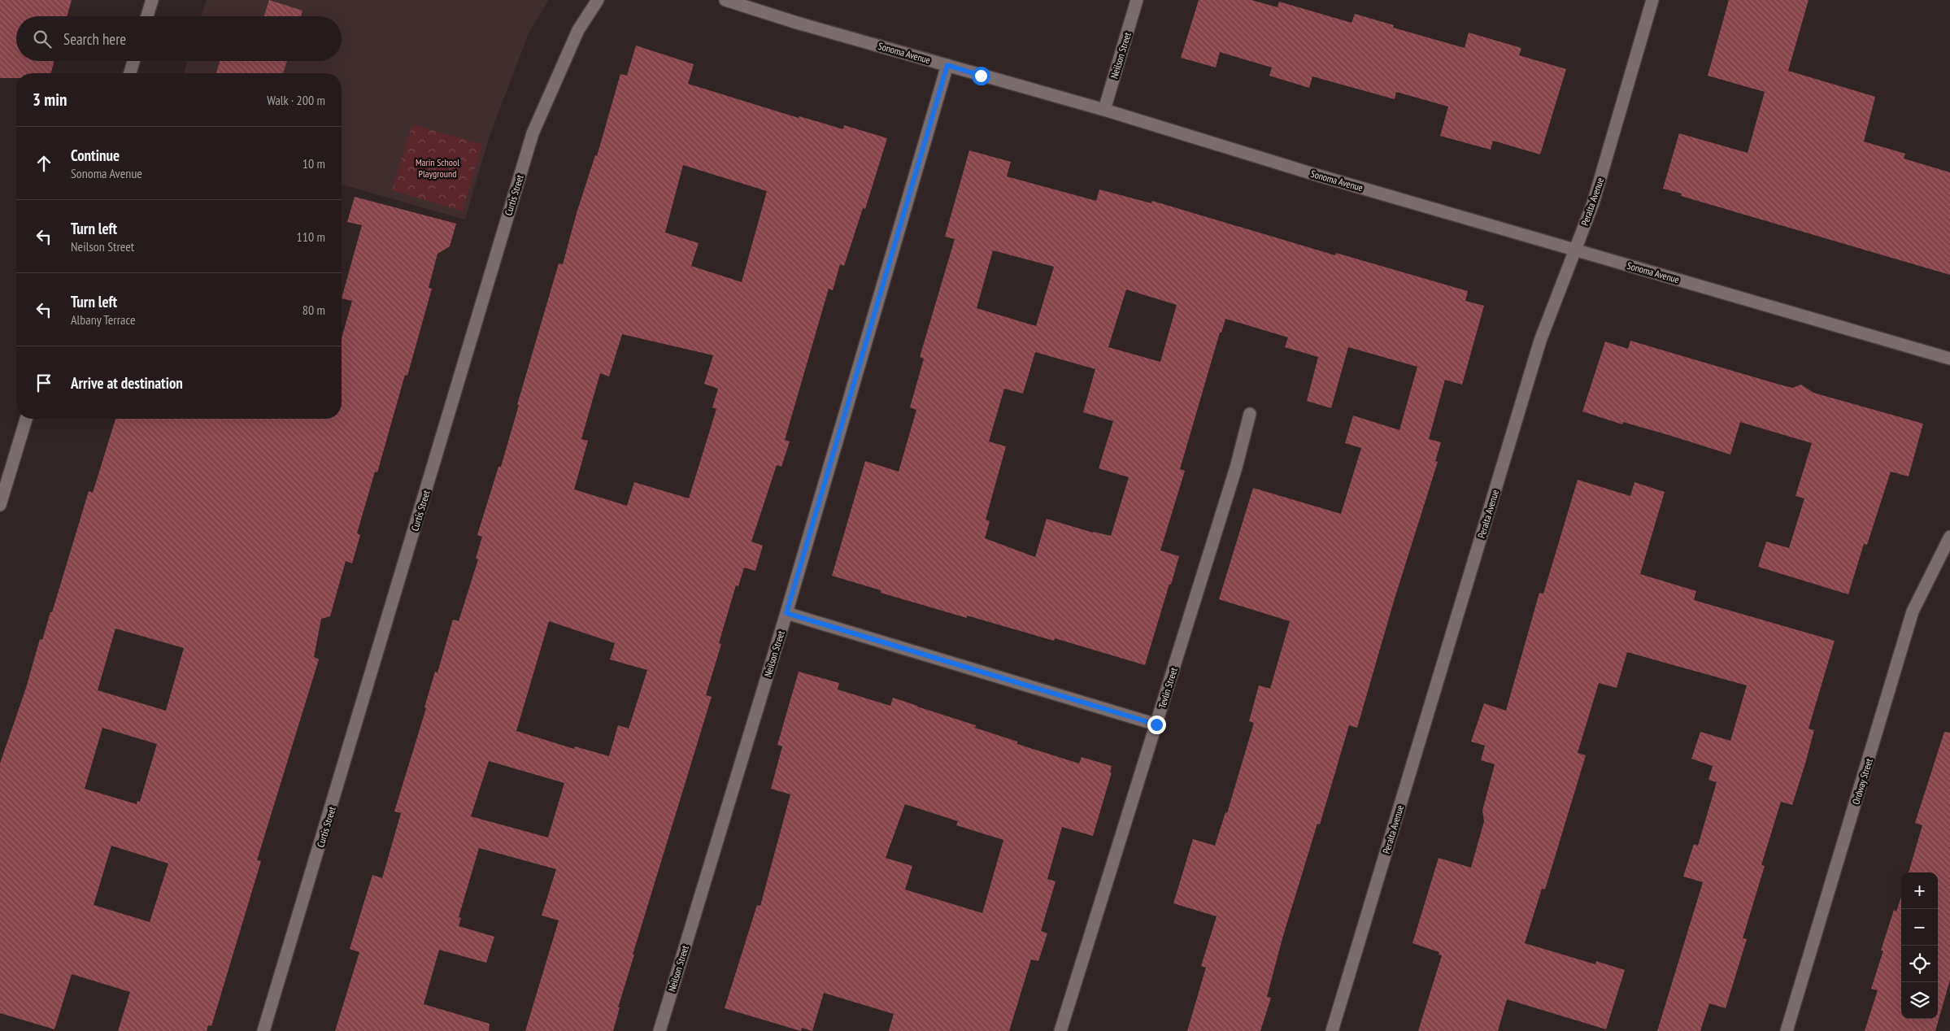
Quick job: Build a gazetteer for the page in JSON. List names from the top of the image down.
{
  "streets": {
    "street": [
      "Sonoma Avenue",
      "Neilson Street",
      "Curtis Street",
      "Peralta Avenue",
      "Tevlin Street",
      "Ordway Street"
    ]
  },
  "crossings": [
    ["Sonoma Avenue", "Neilson Street"],
    ["Sonoma Avenue", "Peralta Avenue"]
  ],
  "parks": ["Marin School Playground"],
  "page": {
    "search": "Search here",
    "heading": ["3 min", "Walk · 200 m"],
    "list": [
      ["Continue", "Sonoma Avenue", "10 m"],
      ["Turn left", "Neilson Street", "110 m"],
      ["Turn left", "Albany Terrace", "80 m"],
      "Arrive at destination"
    ],
    "map_buttons": ["+", "−"]
  }
}
